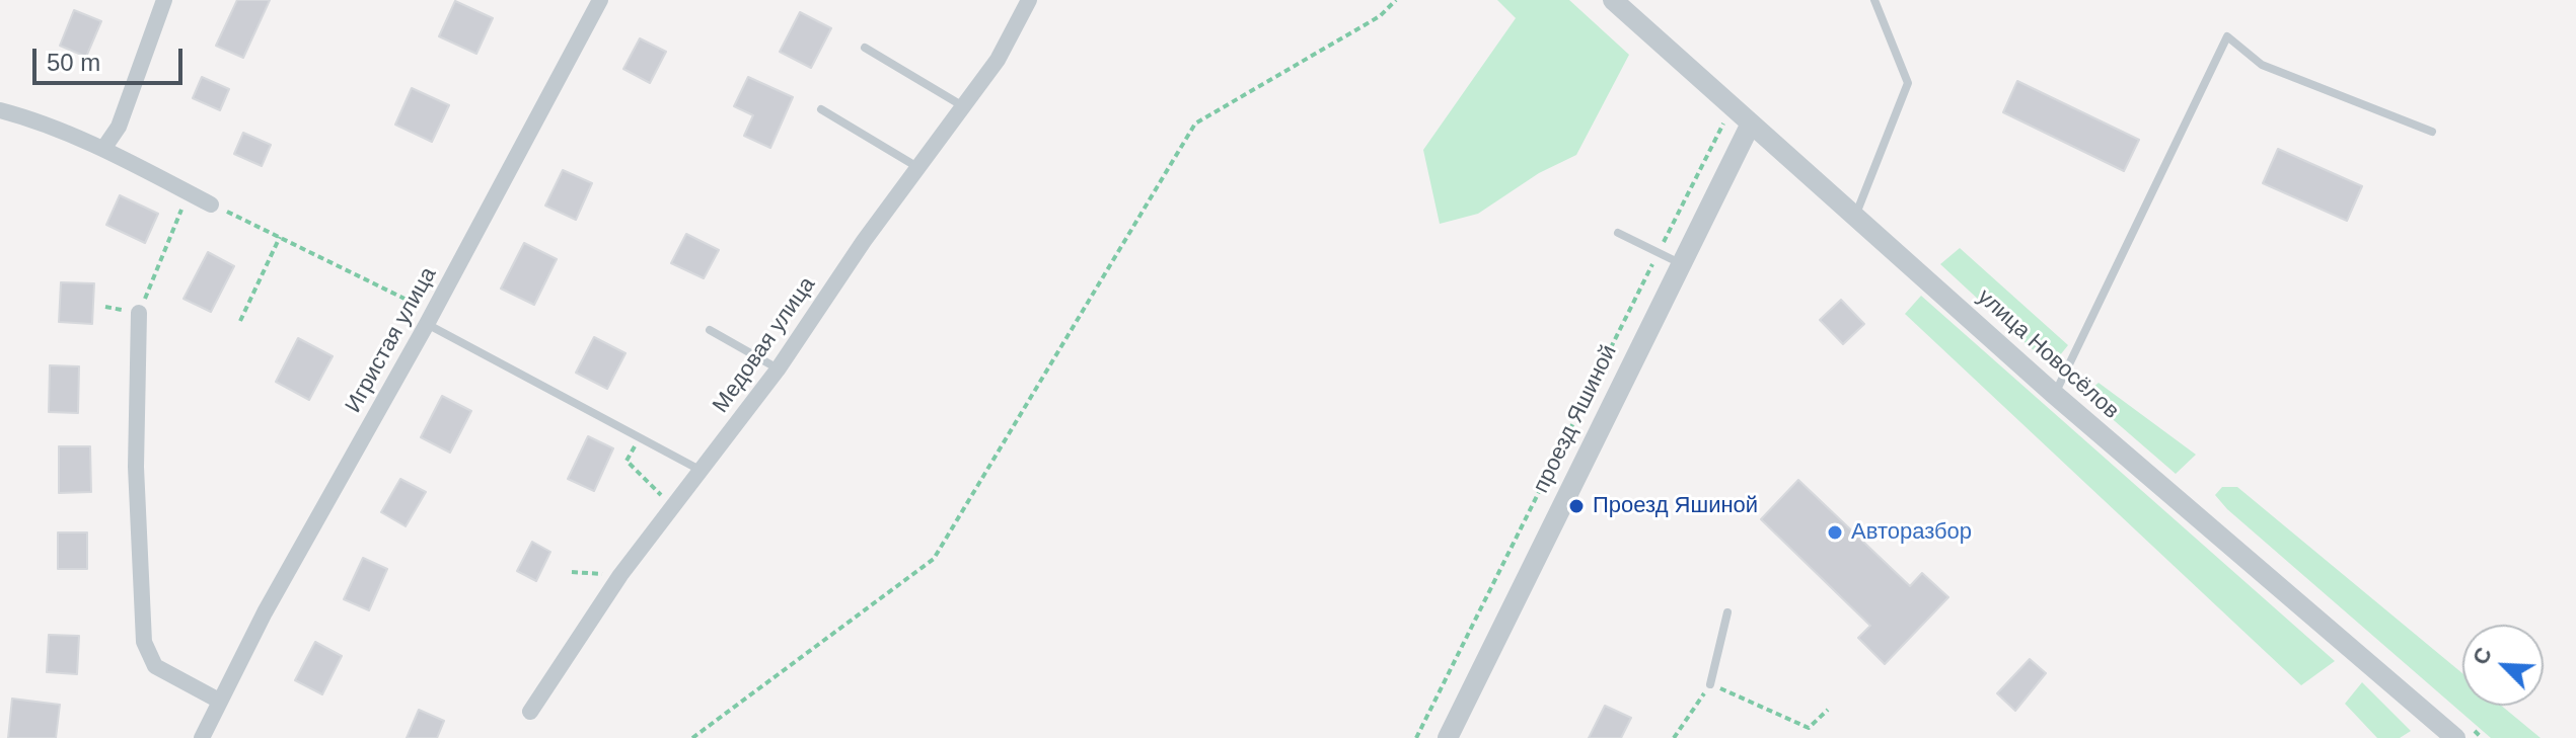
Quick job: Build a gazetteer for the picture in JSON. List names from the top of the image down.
{
  "streets": {
    "street": [
      "Игристая улица",
      "Медовая улица",
      "улица Новосёлов",
      "проезд Яшиной"
    ]
  },
  "crossings": [
    ["улица Новосёлов", "проезд Яшиной"]
  ],
  "places": ["Проезд Яшиной", "Авторазбор"],
  "scale_bar": "50 m",
  "north": "top left"
}
